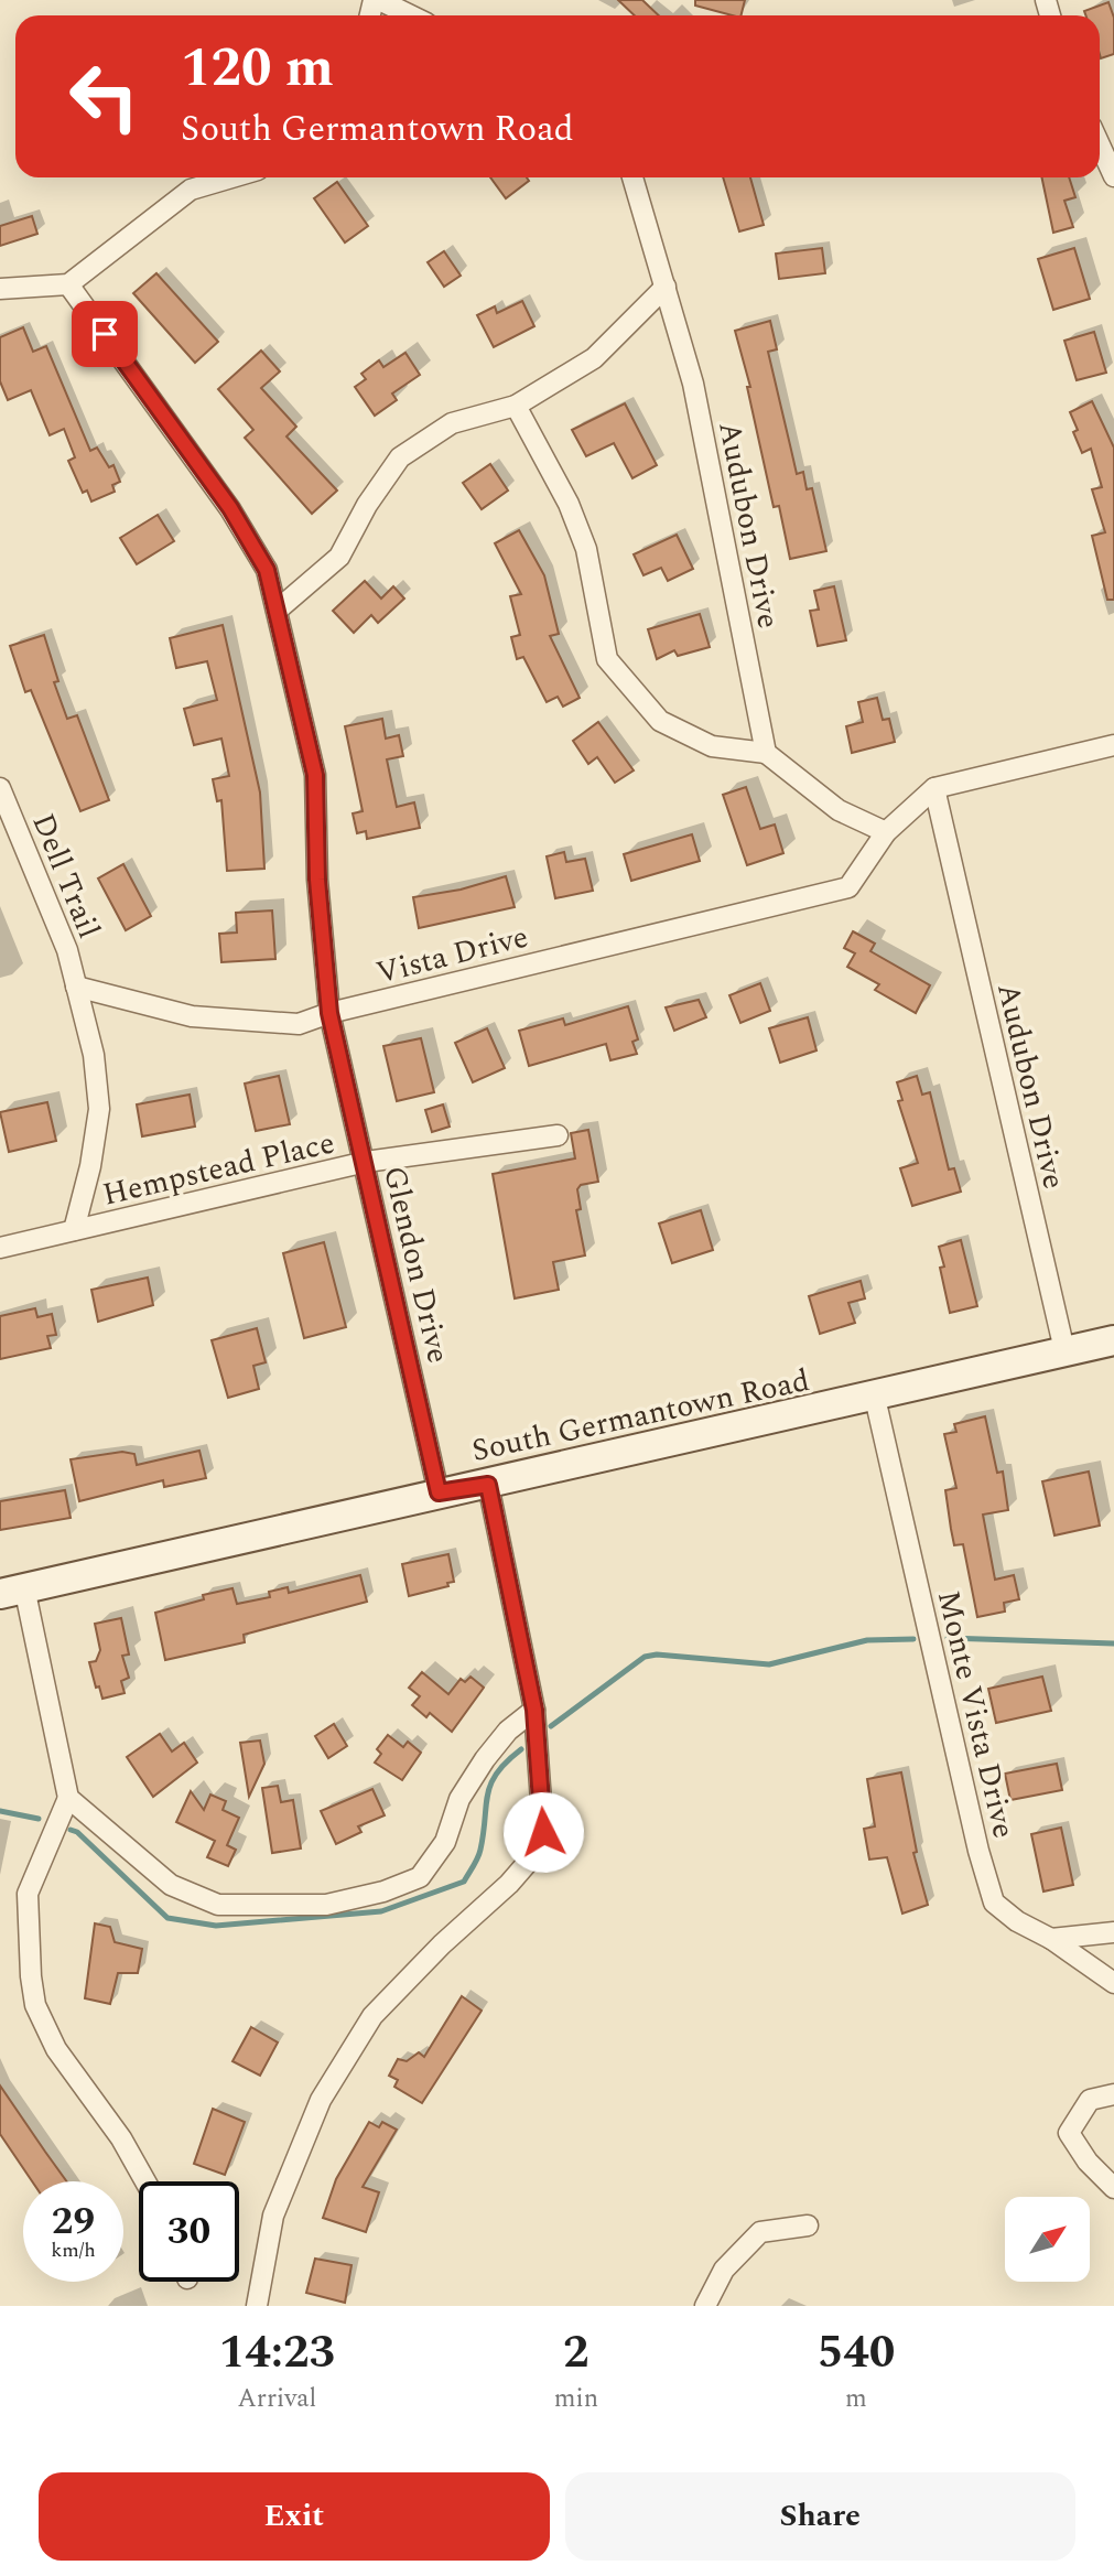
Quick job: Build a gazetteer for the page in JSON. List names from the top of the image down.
{
  "streets": {
    "main road": ["South Germantown Road"],
    "street": [
      "Audubon Drive",
      "Dell Trail",
      "Vista Drive",
      "Hempstead Place",
      "Glendon Drive",
      "Monte Vista Drive"
    ]
  },
  "crossings": [
    ["Audubon Drive", "Vista Drive"],
    ["Audubon Drive", "South Germantown Road"],
    ["Dell Trail", "Vista Drive"],
    ["Vista Drive", "Glendon Drive"],
    ["Hempstead Place", "Glendon Drive"],
    ["Glendon Drive", "South Germantown Road"],
    ["South Germantown Road", "Monte Vista Drive"]
  ],
  "north": "top right",
  "page": {
    "turn": ["120 m", "South Germantown Road"],
    "speed": "29 km/h",
    "limit": "30",
    "eta": [
      "14:23",
      "Arrival",
      "2",
      "min",
      "540",
      "m"
    ],
    "buttons": ["Exit", "Share"]
  }
}
